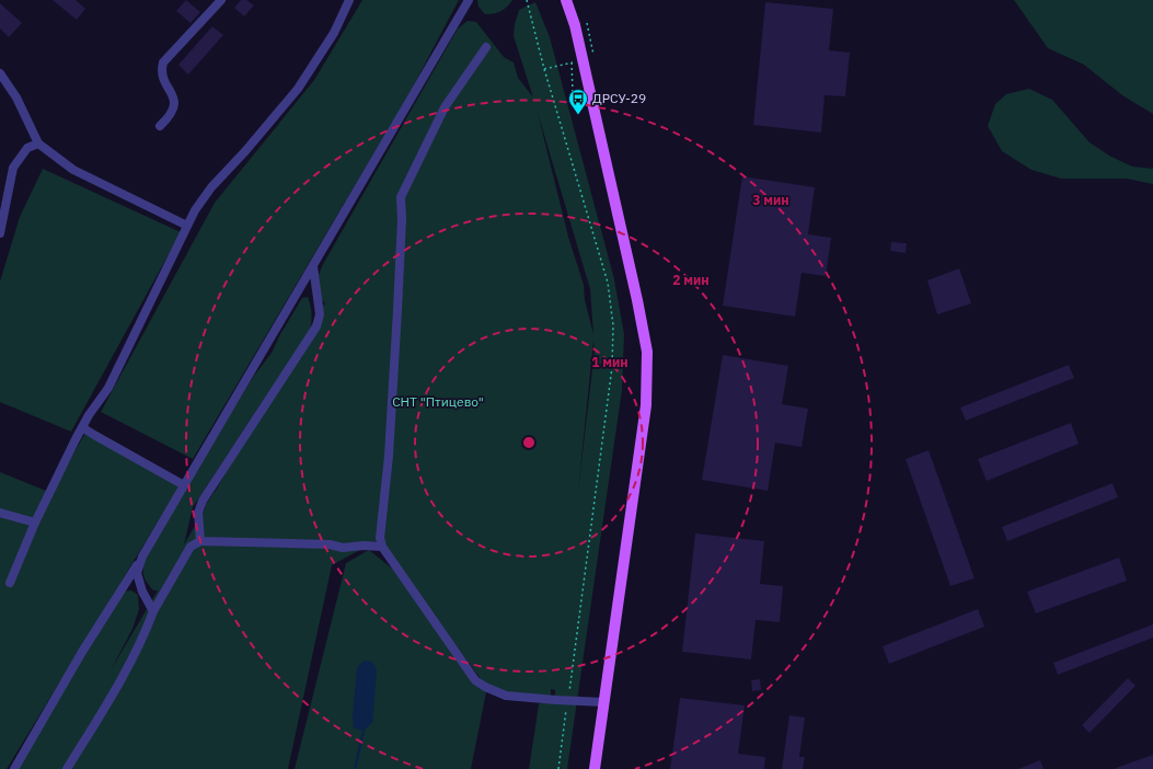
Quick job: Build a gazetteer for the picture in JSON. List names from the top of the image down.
{
  "parks": ["СНТ \"Птицево\""],
  "places": {
    "bus stop": ["ДРСУ-29"]
  },
  "rings": ["3 мин", "2 мин", "1 мин"]
}
